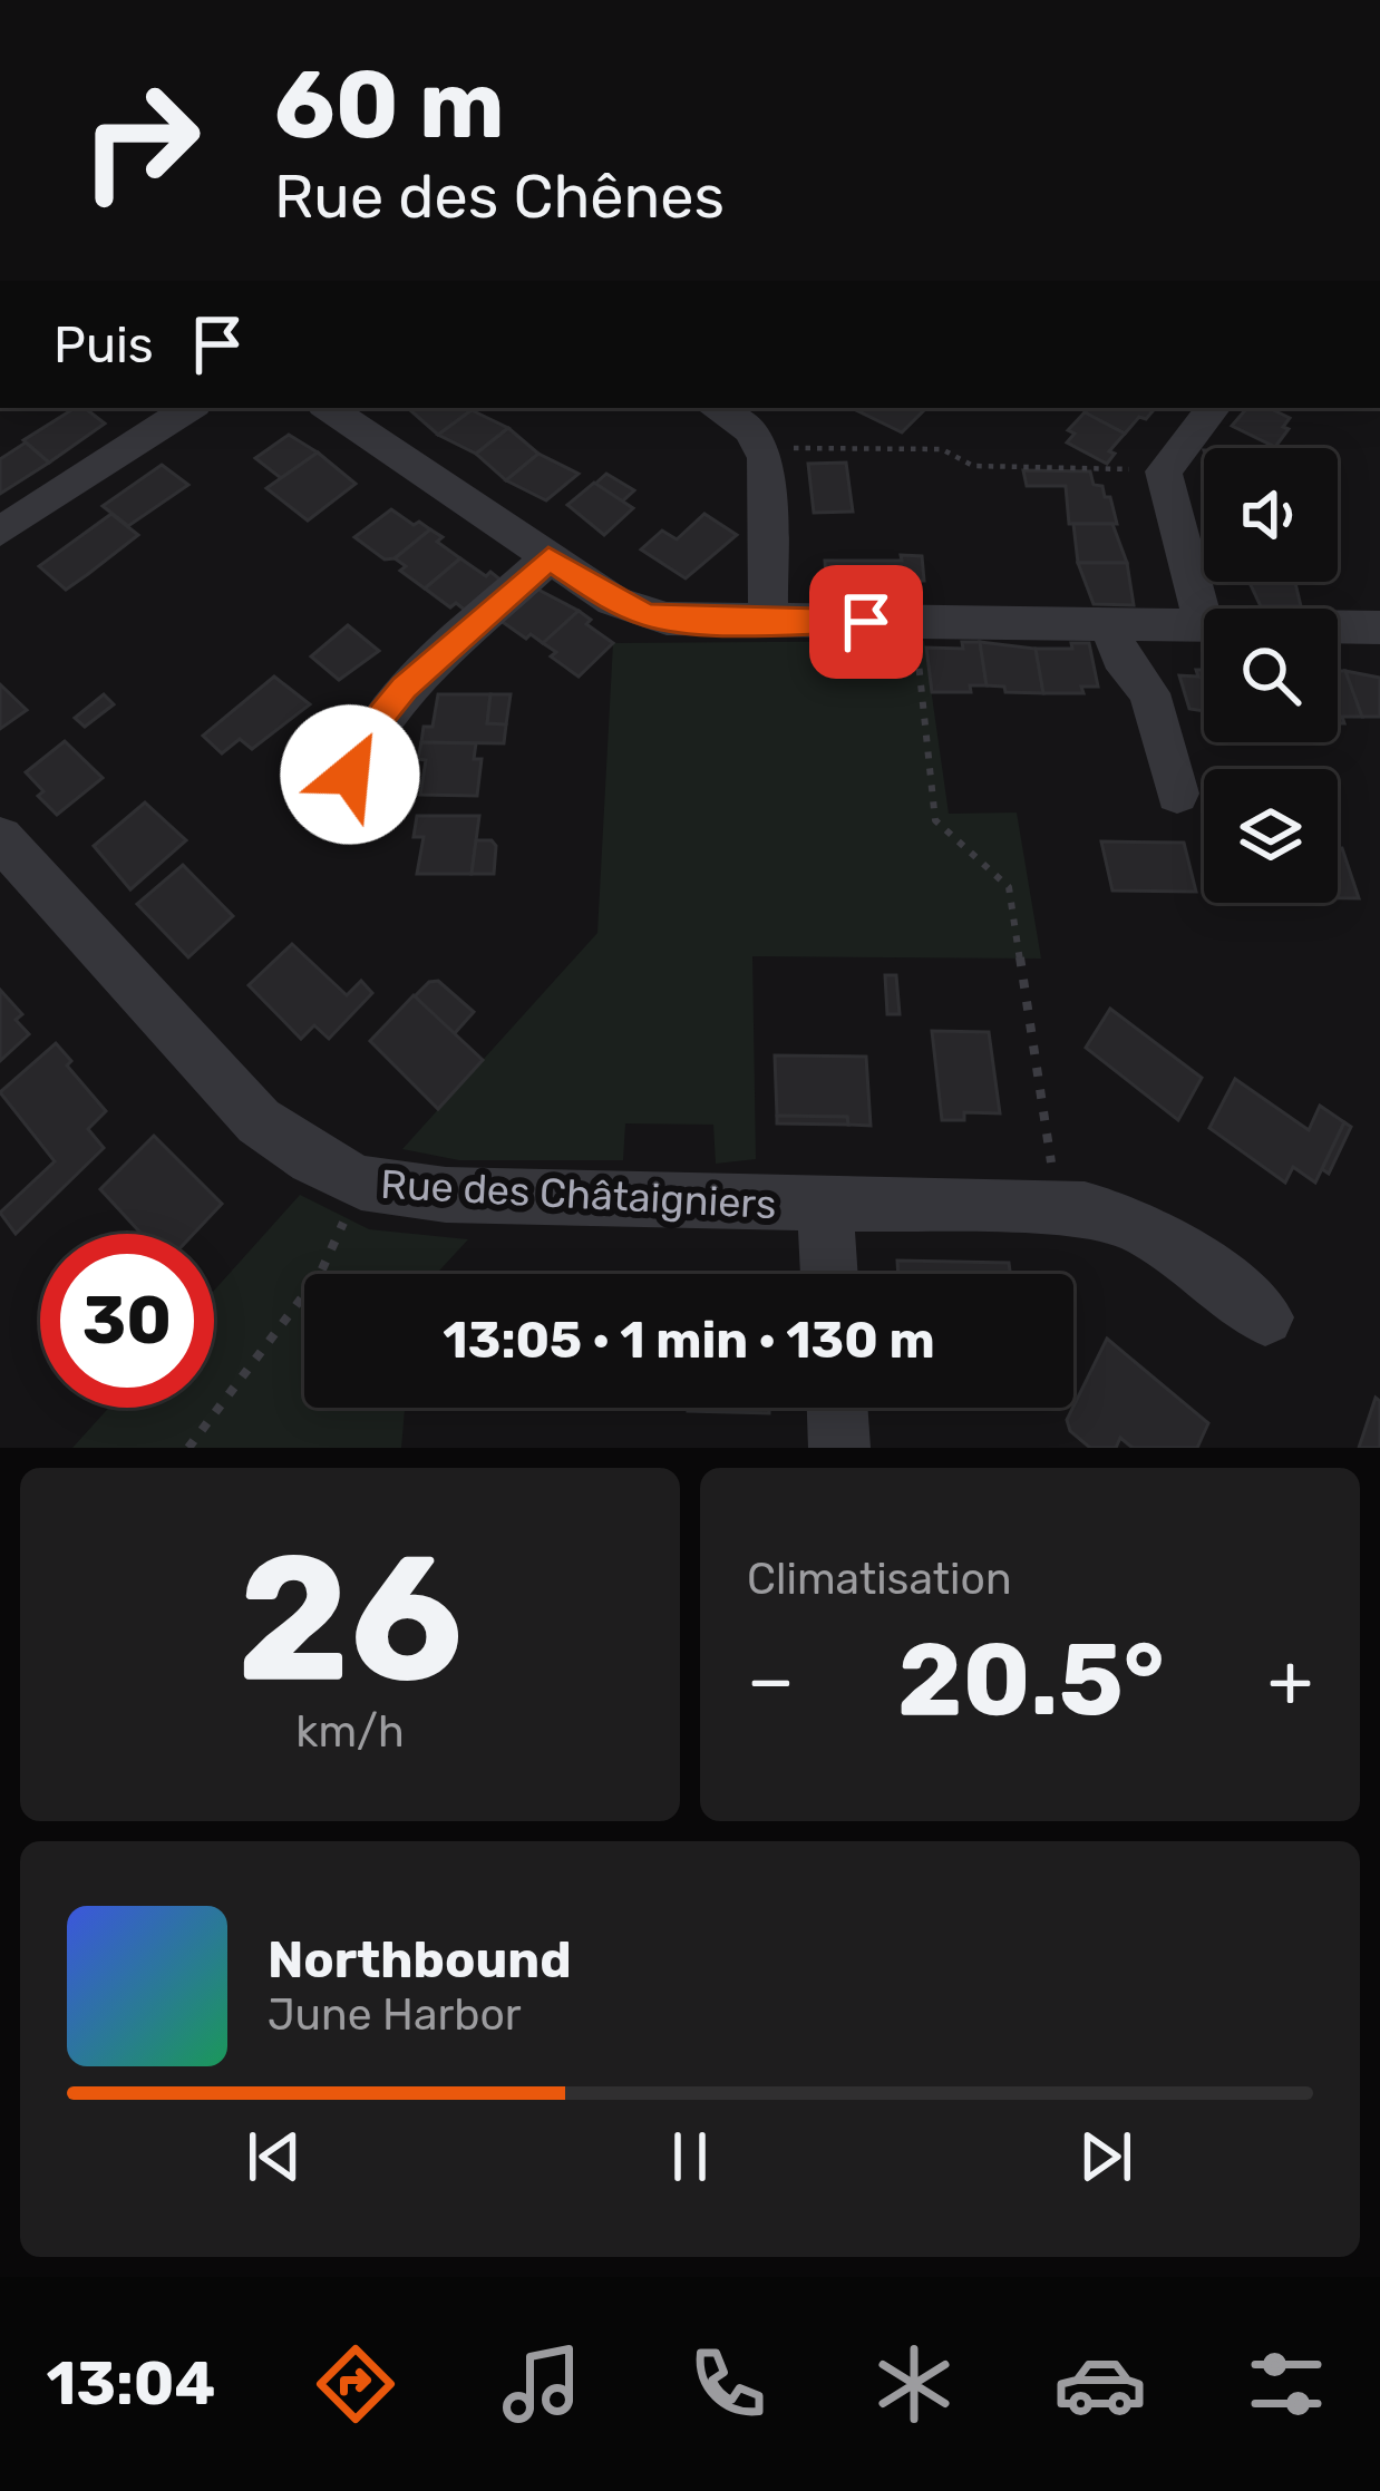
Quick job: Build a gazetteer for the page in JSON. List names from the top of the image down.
{
  "streets": {
    "street": ["Rue des Châtaigniers"]
  },
  "page": {
    "turn": ["60 m", "Rue des Chênes"],
    "then": "Puis",
    "limit": "30",
    "trip": "13:05 · 1 min · 130 m",
    "tile": [
      ["26", "km/h"],
      "Climatisation"
    ],
    "heat": ["−", "20.5°", "+"],
    "song": ["Northbound", "June Harbor"],
    "tabs": "13:04"
  }
}
